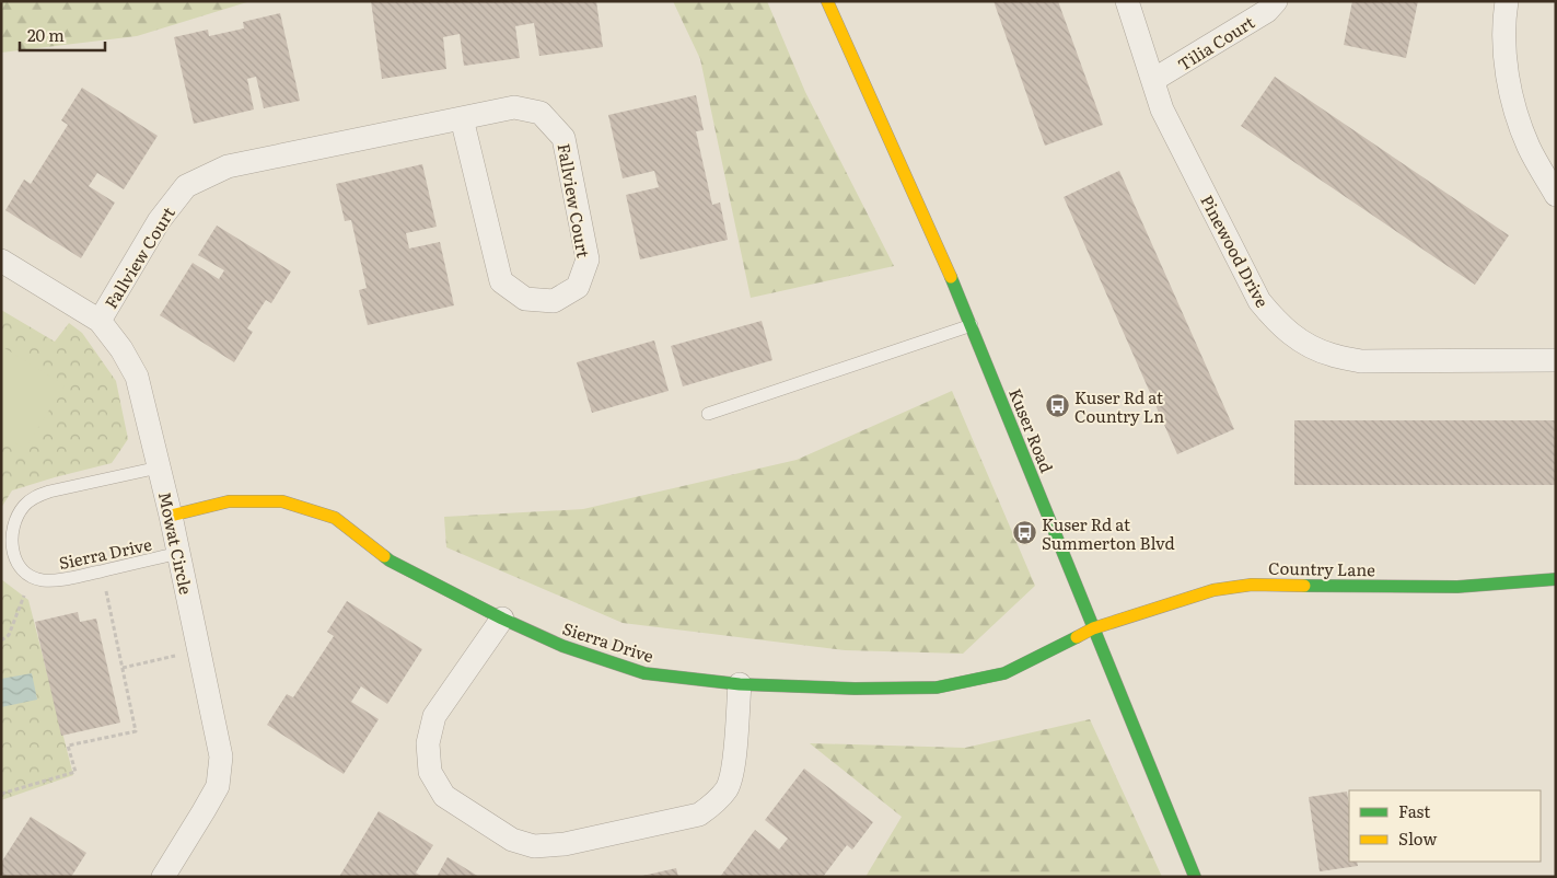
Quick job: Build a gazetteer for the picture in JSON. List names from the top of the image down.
{
  "streets": {
    "street": [
      "Tilia Court",
      "Fallview Court",
      "Pinewood Drive",
      "Kuser Road",
      "Mowat Circle",
      "Sierra Drive",
      "Country Lane"
    ]
  },
  "crossings": [
    ["Tilia Court", "Pinewood Drive"],
    ["Fallview Court", "Mowat Circle"],
    ["Kuser Road", "Sierra Drive"],
    ["Kuser Road", "Country Lane"],
    ["Mowat Circle", "Sierra Drive"],
    ["Sierra Drive", "Country Lane"]
  ],
  "places": {
    "bus stop": ["Kuser Rd at Country Ln", "Kuser Rd at Summerton Blvd"]
  },
  "legend": ["Fast", "Slow"],
  "scale_bar": "20 m"
}
